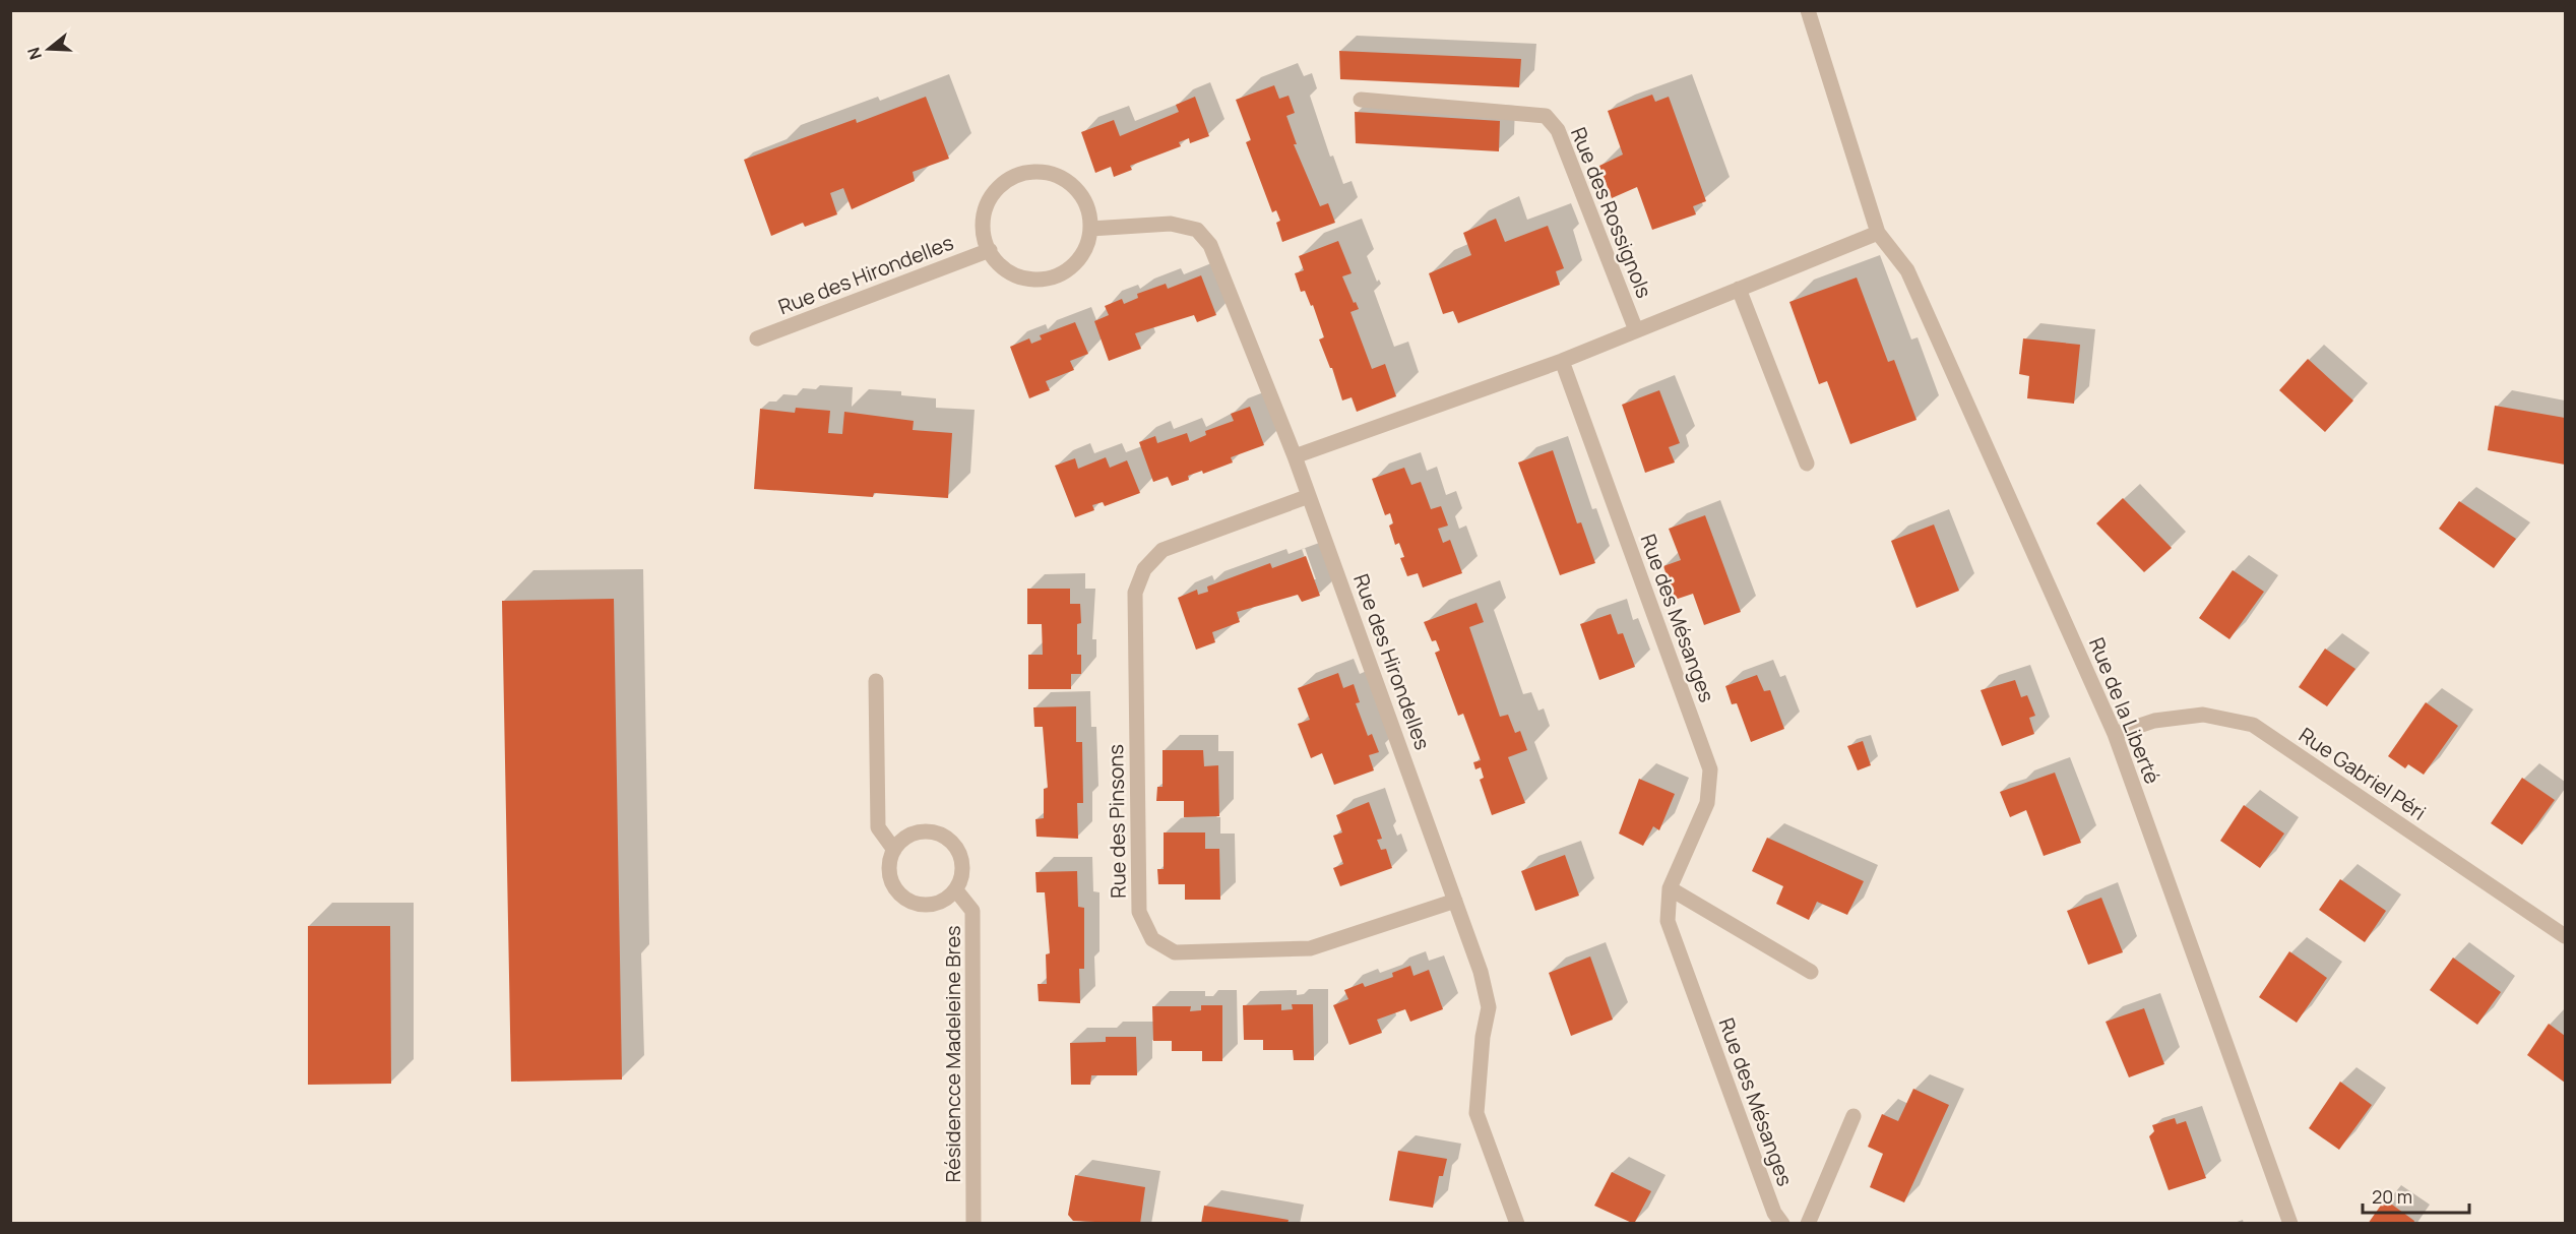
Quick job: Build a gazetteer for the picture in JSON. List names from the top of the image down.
{
  "streets": {
    "street": [
      "Rue des Rossignols",
      "Rue des Hirondelles",
      "Rue des Mésanges",
      "Rue de la Liberté",
      "Rue Gabriel Péri",
      "Rue des Pinsons",
      "Résidencce Madeleine Bres"
    ]
  },
  "crossings": [
    ["Rue des Rossignols", "Rue des Hirondelles"],
    ["Rue des Rossignols", "Rue des Mésanges"],
    ["Rue des Rossignols", "Rue de la Liberté"],
    ["Rue des Hirondelles", "Rue des Pinsons"],
    ["Rue de la Liberté", "Rue Gabriel Péri"]
  ],
  "scale_bar": "20 m",
  "north": "left"
}
